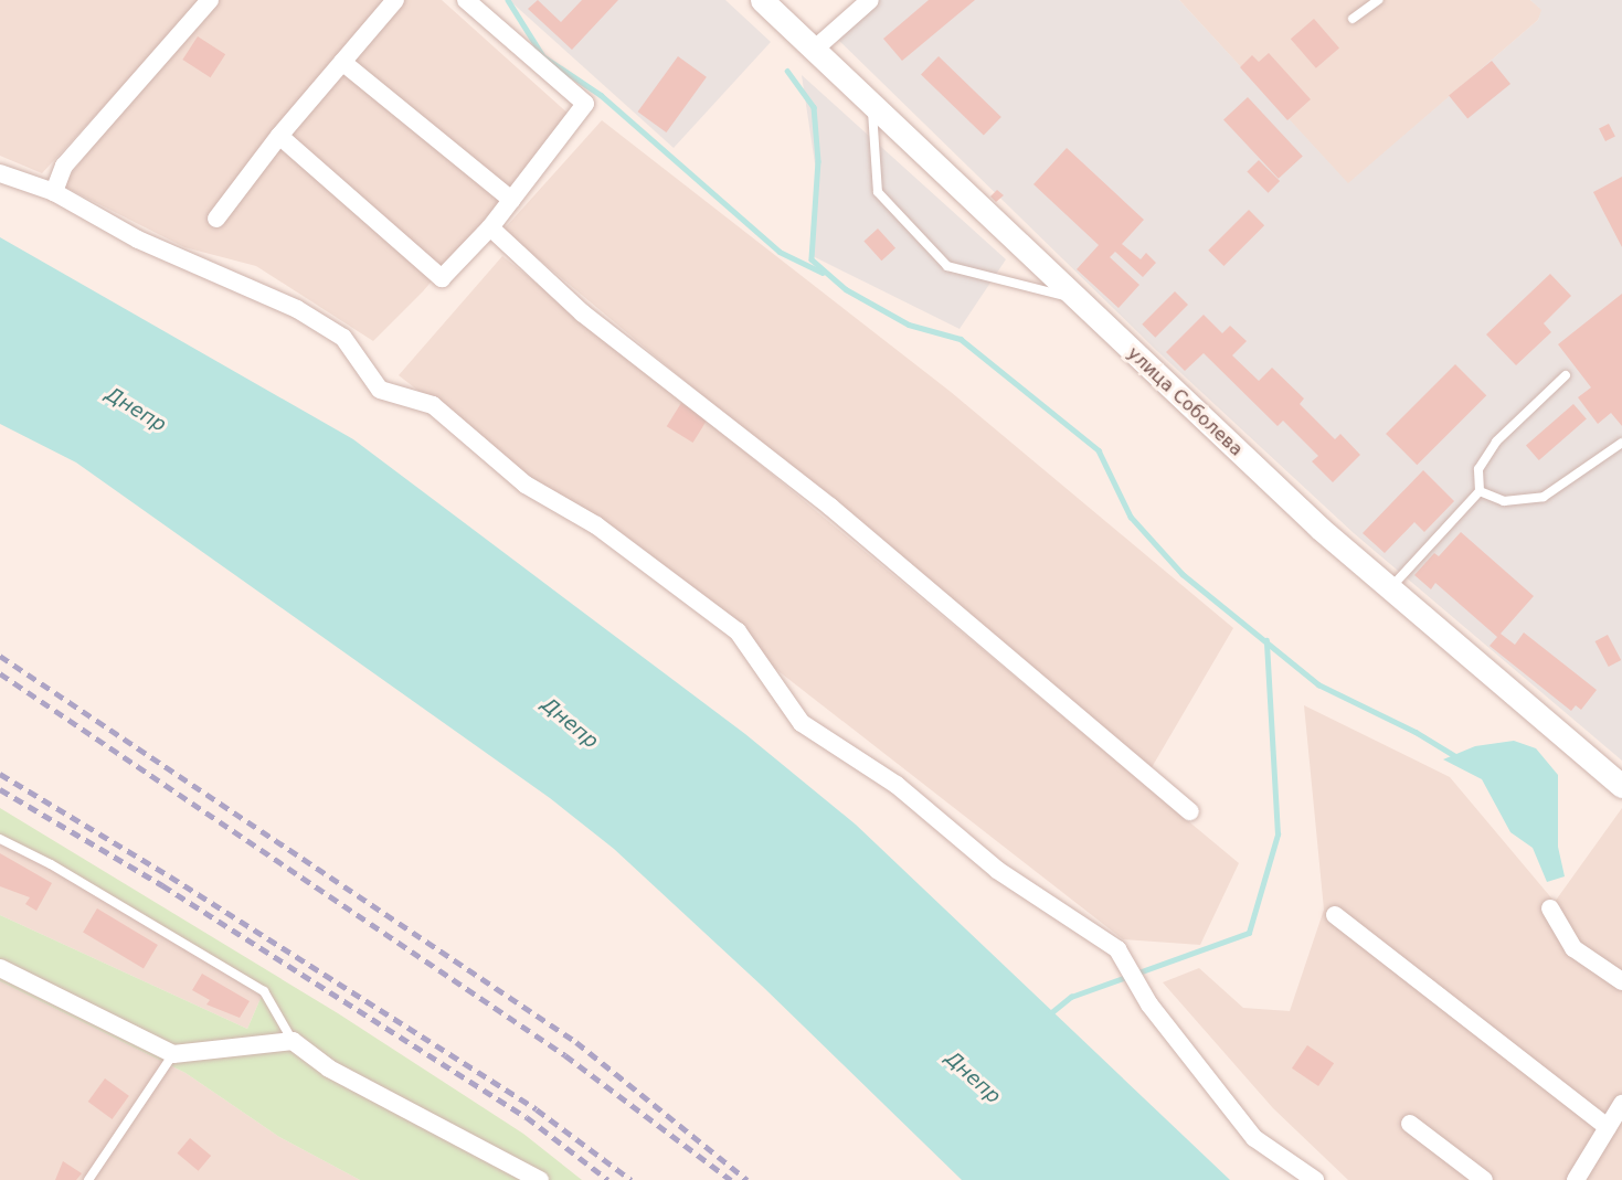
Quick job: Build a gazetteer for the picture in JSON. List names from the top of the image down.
{
  "streets": {
    "street": ["улица Соболева"]
  },
  "water": ["Днепр"]
}
